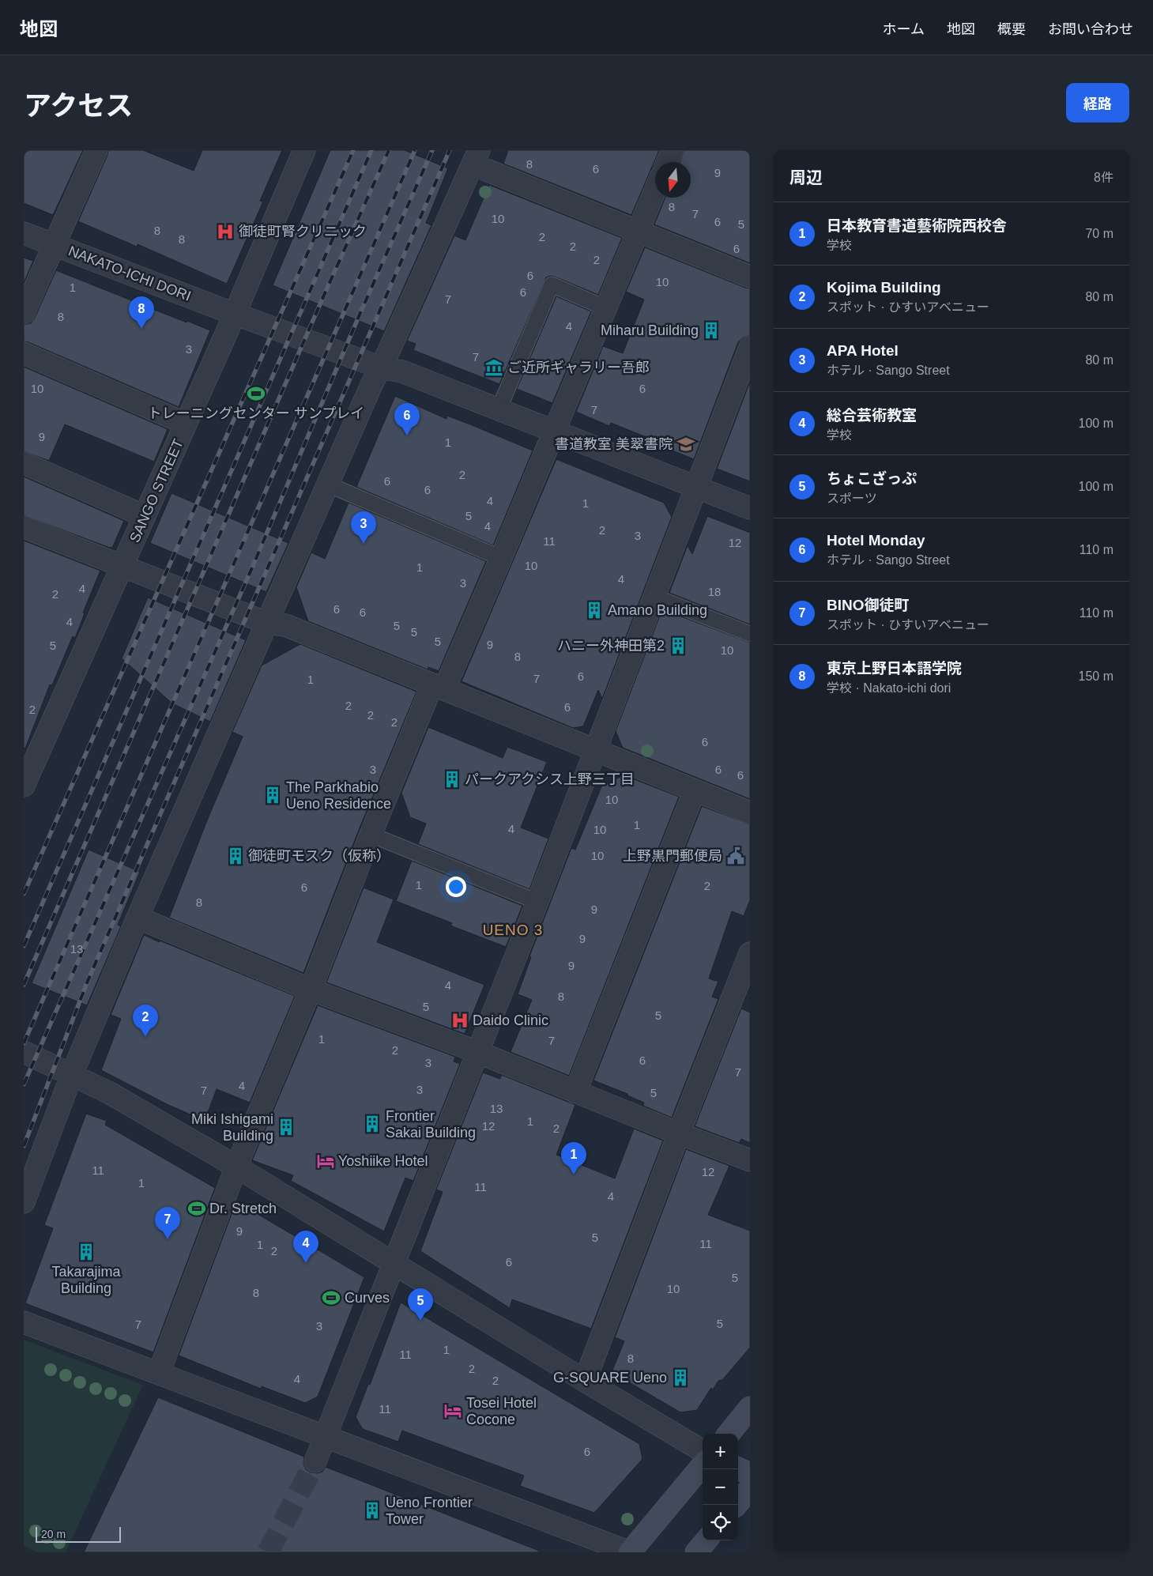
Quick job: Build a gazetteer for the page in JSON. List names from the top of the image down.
{
  "streets": {
    "street": ["NAKATO-ICHI DORI", "SANGO STREET"]
  },
  "crossings": [
    ["NAKATO-ICHI DORI", "SANGO STREET"]
  ],
  "districts": ["UENO 3"],
  "places": {
    "hospital": ["御徒町腎クリニック", "Daido Clinic"],
    "building": [
      "Miharu Building",
      "Amano Building",
      "ハニー外神田第2",
      "パークアクシス上野三丁目",
      "The Parkhabio Ueno Residence",
      "御徒町モスク（仮称）",
      "Frontier Sakai Building",
      "Miki Ishigami Building",
      "Takarajima Building",
      "G-SQUARE Ueno",
      "Ueno Frontier Tower"
    ],
    "museum": ["ご近所ギャラリー吾郎"],
    "sports": ["トレーニングセンター サンプレイ", "Dr. Stretch", "Curves"],
    "school or university": ["書道教室 美翠書院"],
    "public building": ["上野黒門郵便局"],
    "hotel": ["Yoshiike Hotel", "Tosei Hotel Cocone"]
  },
  "house_numbers": [
    "8",
    "6",
    "9",
    "8",
    "7",
    "10",
    "6",
    "5",
    "8",
    "2",
    "8",
    "2",
    "6",
    "2",
    "6",
    "10",
    "1",
    "6",
    "7",
    "8",
    "4",
    "3",
    "7",
    "10",
    "6",
    "7",
    "9",
    "1",
    "2",
    "6",
    "6",
    "4",
    "1",
    "5",
    "4",
    "2",
    "3",
    "11",
    "12",
    "10",
    "1",
    "4",
    "3",
    "4",
    "18",
    "2",
    "6",
    "6",
    "4",
    "5",
    "5",
    "5",
    "9",
    "5",
    "10",
    "8",
    "6",
    "7",
    "1",
    "2",
    "6",
    "2",
    "2",
    "2",
    "6",
    "3",
    "6",
    "6",
    "10",
    "1",
    "4",
    "10",
    "10",
    "1",
    "2",
    "6",
    "8",
    "9",
    "9",
    "13",
    "9",
    "4",
    "8",
    "5",
    "5",
    "1",
    "7",
    "2",
    "6",
    "3",
    "7",
    "4",
    "3",
    "7",
    "5",
    "13",
    "1",
    "12",
    "2",
    "11",
    "12",
    "1",
    "11",
    "4",
    "9",
    "5",
    "11",
    "1",
    "2",
    "6",
    "5",
    "10",
    "8",
    "5",
    "7",
    "3",
    "1",
    "11",
    "8",
    "2",
    "4",
    "2",
    "11",
    "6"
  ],
  "scale_bar": "20 m",
  "north": "bottom",
  "page": {
    "header": "地図",
    "nav": [
      "ホーム",
      "地図",
      "概要",
      "お問い合わせ"
    ],
    "title": "アクセス",
    "buttons": "経路",
    "heading": ["周辺", "8件"],
    "list": [
      {
        "mark": "1",
        "name": "日本教育書道藝術院西校舎",
        "note": "学校",
        "value": "70 m"
      },
      {
        "mark": "2",
        "name": "Kojima Building",
        "note": "スポット · ひすいアベニュー",
        "value": "80 m"
      },
      {
        "mark": "3",
        "name": "APA Hotel",
        "note": "ホテル · Sango Street",
        "value": "80 m"
      },
      {
        "mark": "4",
        "name": "総合芸術教室",
        "note": "学校",
        "value": "100 m"
      },
      {
        "mark": "5",
        "name": "ちょこざっぷ",
        "note": "スポーツ",
        "value": "100 m"
      },
      {
        "mark": "6",
        "name": "Hotel Monday",
        "note": "ホテル · Sango Street",
        "value": "110 m"
      },
      {
        "mark": "7",
        "name": "BINO御徒町",
        "note": "スポット · ひすいアベニュー",
        "value": "110 m"
      },
      {
        "mark": "8",
        "name": "東京上野日本語学院",
        "note": "学校 · Nakato-ichi dori",
        "value": "150 m"
      }
    ],
    "pins": [
      "8",
      "6",
      "3",
      "2",
      "1",
      "7",
      "4",
      "5"
    ],
    "map_buttons": ["+", "−"],
    "scale": "20 m"
  }
}
